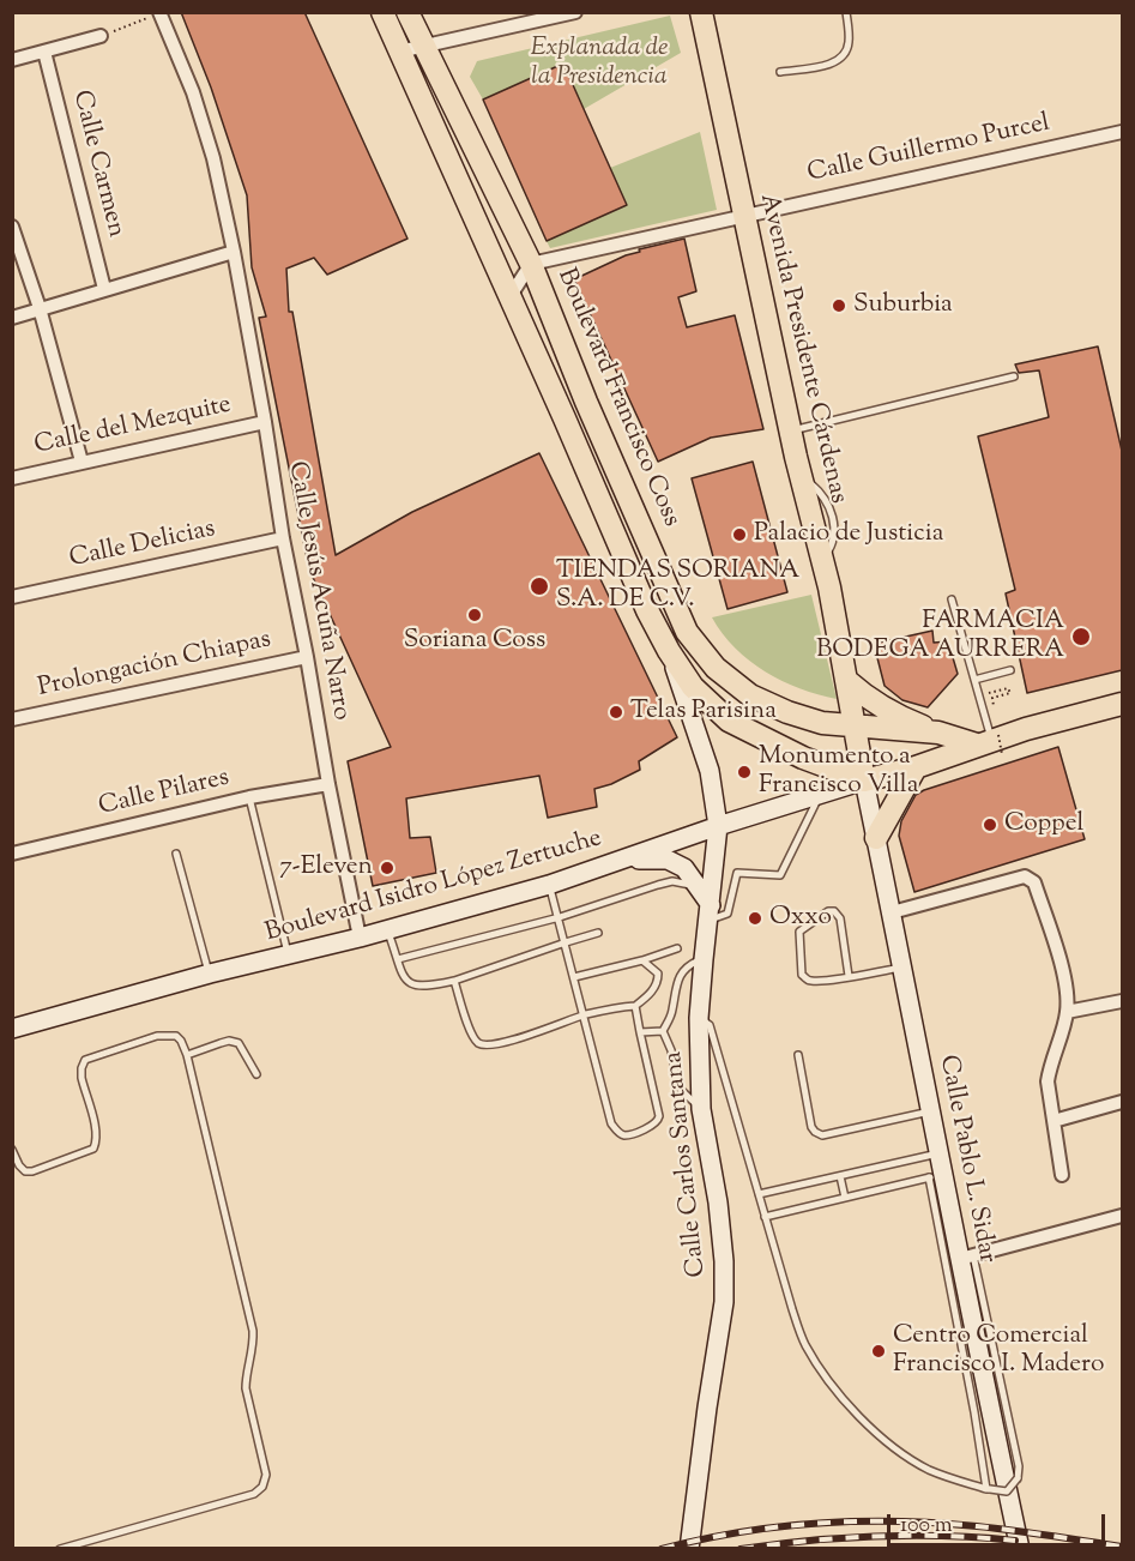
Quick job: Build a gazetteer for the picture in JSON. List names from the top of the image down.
{
  "streets": {
    "main road": ["Avenida Presidente Cárdenas", "Boulevard Francisco Coss"],
    "street": [
      "Calle Guillermo Purcel",
      "Calle Carmen",
      "Calle del Mezquite",
      "Calle Delicias",
      "Calle Jesús Acuña Narro",
      "Prolongación Chiapas",
      "Calle Pilares",
      "Boulevard Isidro López Zertuche",
      "Calle Pablo L. Sidar",
      "Calle Carlos Santana"
    ]
  },
  "crossings": [
    ["Calle Guillermo Purcel", "Avenida Presidente Cárdenas"],
    ["Calle Guillermo Purcel", "Boulevard Francisco Coss"],
    ["Avenida Presidente Cárdenas", "Boulevard Francisco Coss"],
    ["Avenida Presidente Cárdenas", "Boulevard Isidro López Zertuche"],
    ["Avenida Presidente Cárdenas", "Calle Pablo L. Sidar"],
    ["Calle del Mezquite", "Calle Jesús Acuña Narro"],
    ["Calle Delicias", "Calle Jesús Acuña Narro"],
    ["Calle Jesús Acuña Narro", "Prolongación Chiapas"],
    ["Calle Jesús Acuña Narro", "Calle Pilares"],
    ["Calle Jesús Acuña Narro", "Boulevard Isidro López Zertuche"],
    ["Boulevard Isidro López Zertuche", "Calle Pablo L. Sidar"],
    ["Boulevard Isidro López Zertuche", "Calle Carlos Santana"]
  ],
  "parks": ["Explanada de la Presidencia"],
  "places": [
    "Suburbia",
    "Palacio de Justicia",
    "TIENDAS SORIANA S.A. DE C.V.",
    "Soriana Coss",
    "FARMACIA BODEGA AURRERA",
    "Telas Parisina",
    "Monumento a Francisco Villa",
    "Coppel",
    "7-Eleven",
    "Oxxo",
    "Centro Comercial Francisco I. Madero"
  ],
  "scale_bar": "100 m"
}
